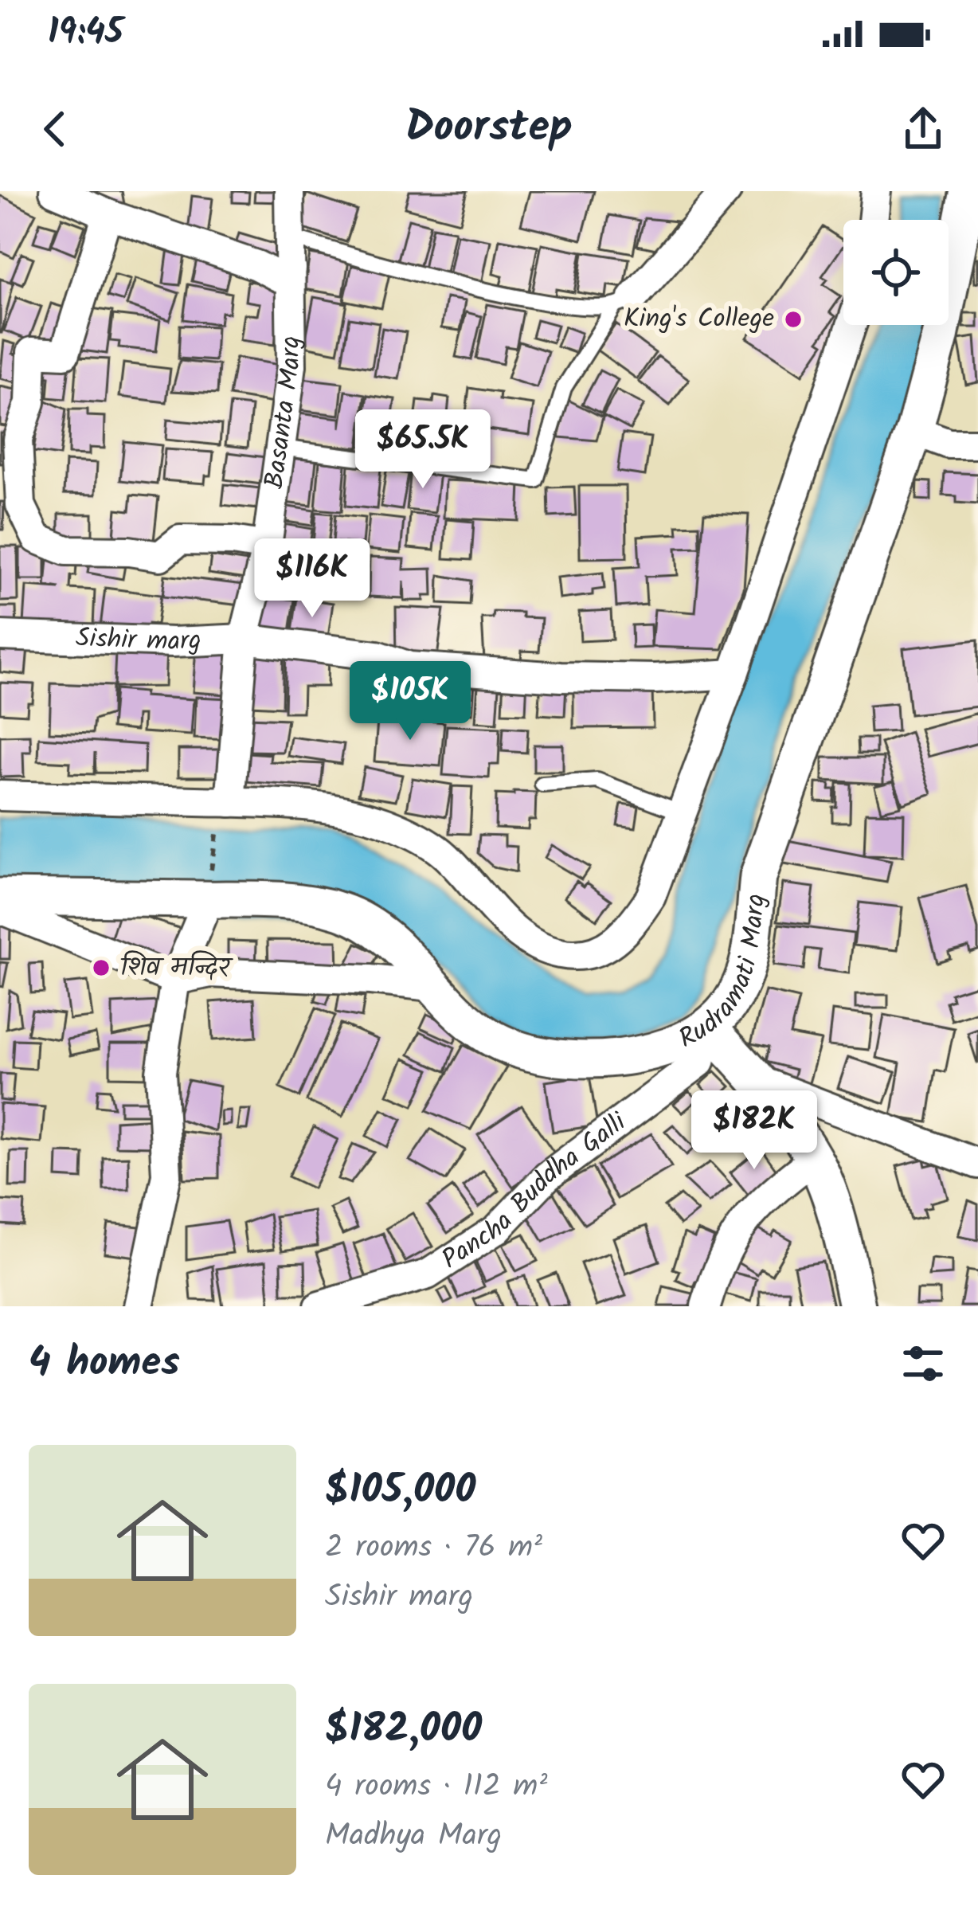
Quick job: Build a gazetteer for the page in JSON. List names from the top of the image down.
{
  "streets": {
    "street": [
      "Basanta Marg",
      "Sishir marg",
      "Rudramati Marg",
      "Pancha Buddha Galli"
    ]
  },
  "crossings": [
    ["Basanta Marg", "Sishir marg"],
    ["Rudramati Marg", "Pancha Buddha Galli"]
  ],
  "places": ["King's College", "शिव मन्दिर"],
  "page": {
    "status": "19:45",
    "header": "Doorstep",
    "price": [
      "$65.5K",
      "$116K",
      "$105K",
      "$182K"
    ],
    "heading": "4 homes",
    "list": [
      {
        "name": "$105,000",
        "note": "2 rooms · 76 m² · Sishir marg"
      },
      {
        "name": "$182,000",
        "note": "4 rooms · 112 m² · Madhya Marg"
      }
    ]
  }
}
